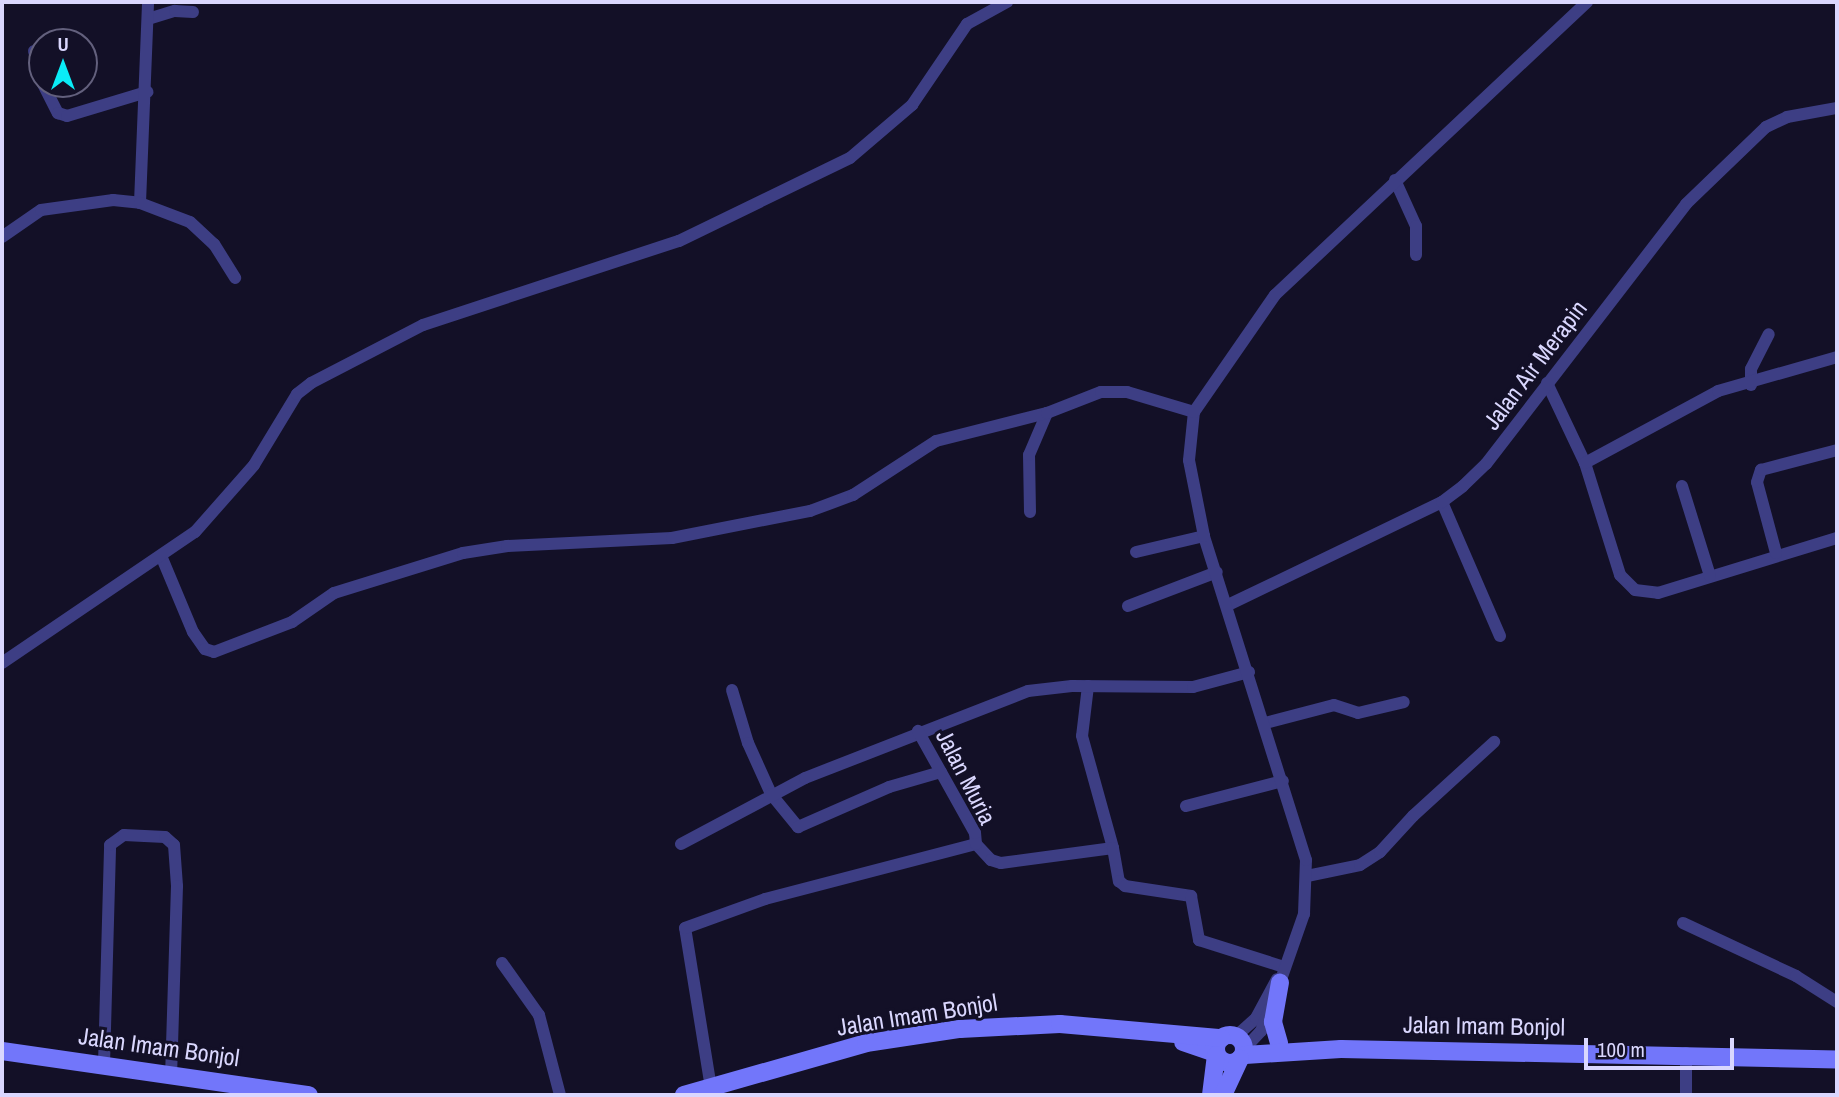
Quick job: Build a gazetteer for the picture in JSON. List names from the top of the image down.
{
  "streets": {
    "main road": ["Jalan Imam Bonjol"],
    "street": ["Jalan Air Merapin", "Jalan Muria"]
  },
  "crossings": [
    ["Jalan Muria", "Jalan Imam Bonjol"]
  ],
  "scale_bar": "100 m",
  "north": "top"
}
